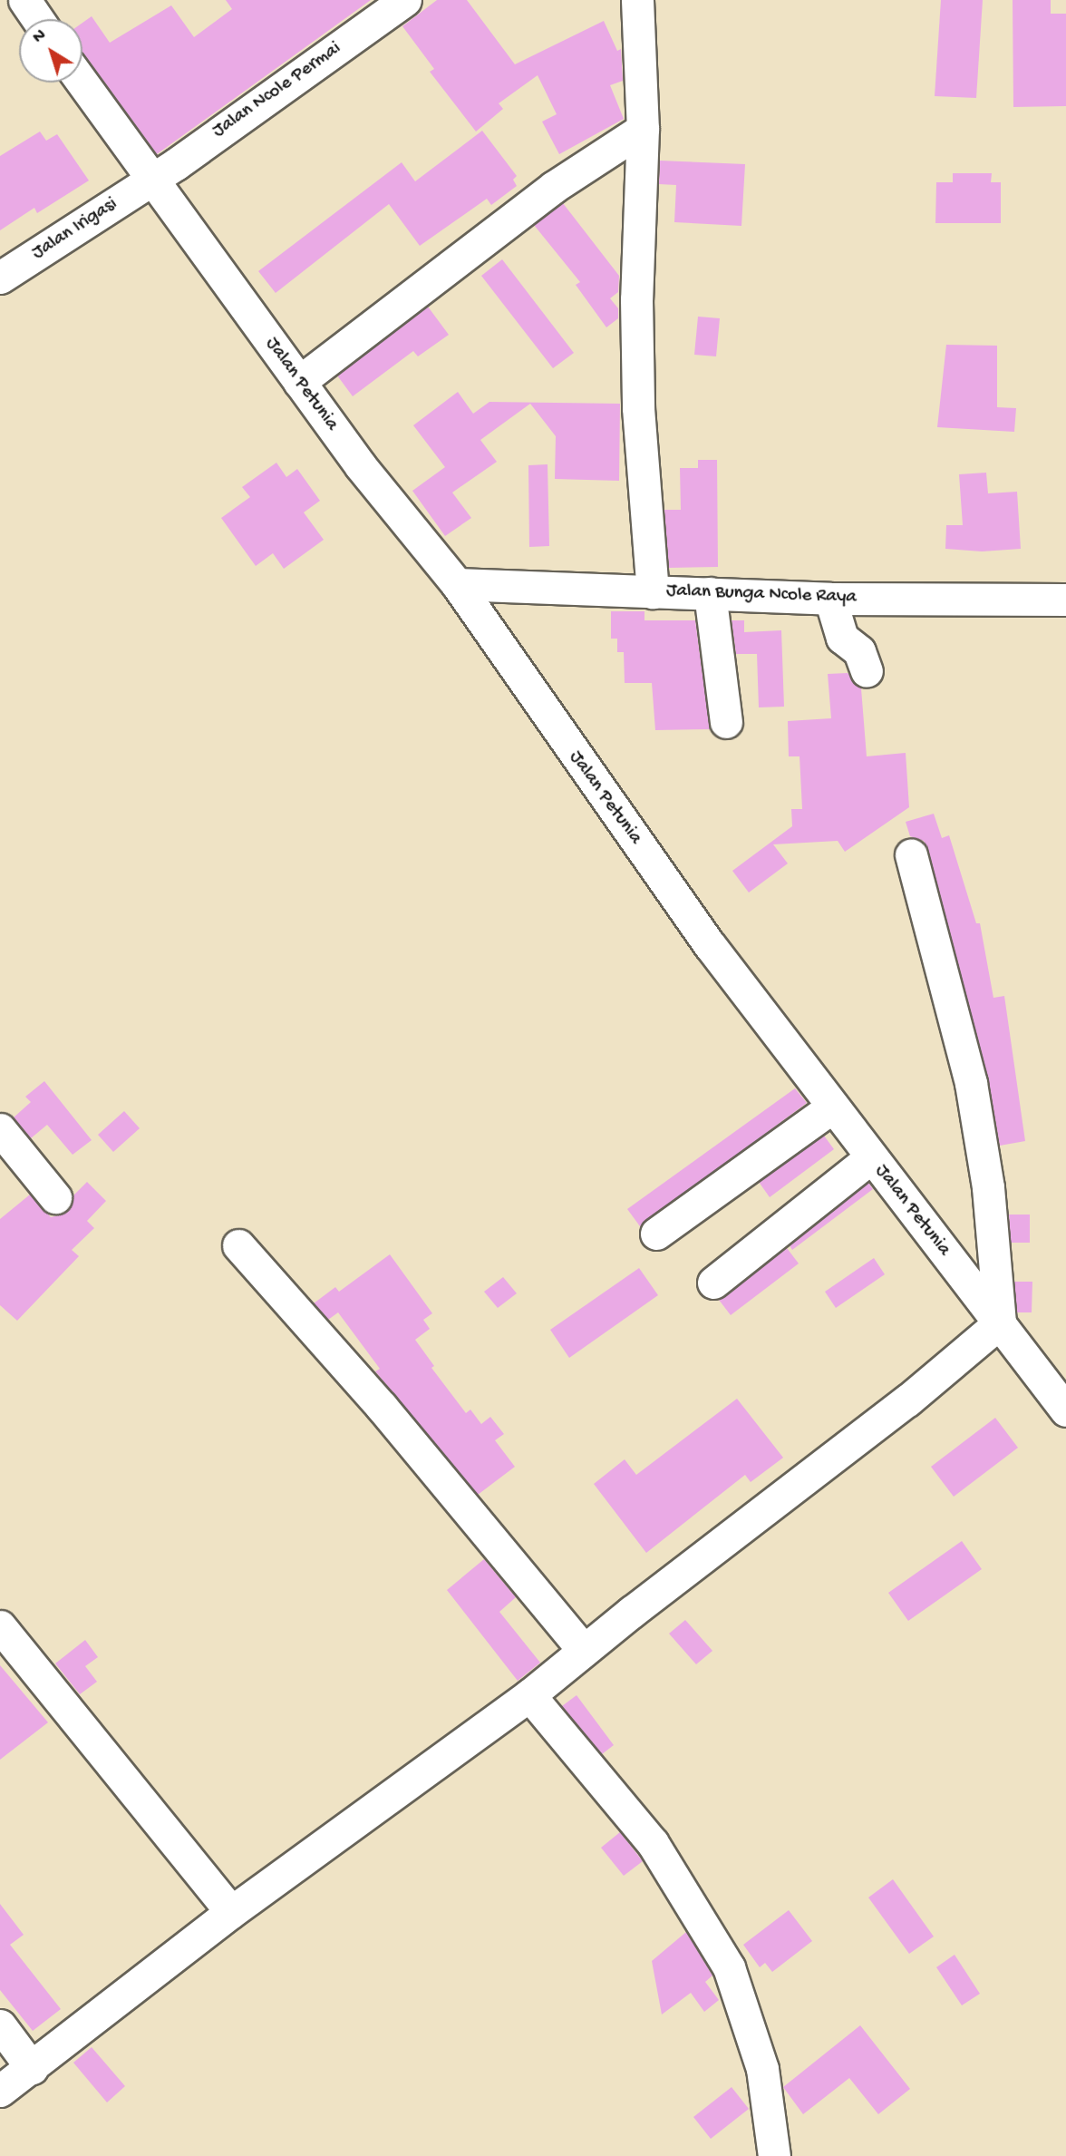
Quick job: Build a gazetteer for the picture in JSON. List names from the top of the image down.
{
  "streets": {
    "street": [
      "Jalan Ncole Permai",
      "Jalan Irigasi",
      "Jalan Petunia",
      "Jalan Bunga Ncole Raya"
    ]
  },
  "crossings": [
    ["Jalan Ncole Permai", "Jalan Irigasi"],
    ["Jalan Ncole Permai", "Jalan Petunia"],
    ["Jalan Irigasi", "Jalan Petunia"],
    ["Jalan Petunia", "Jalan Bunga Ncole Raya"]
  ],
  "north": "top left"
}
